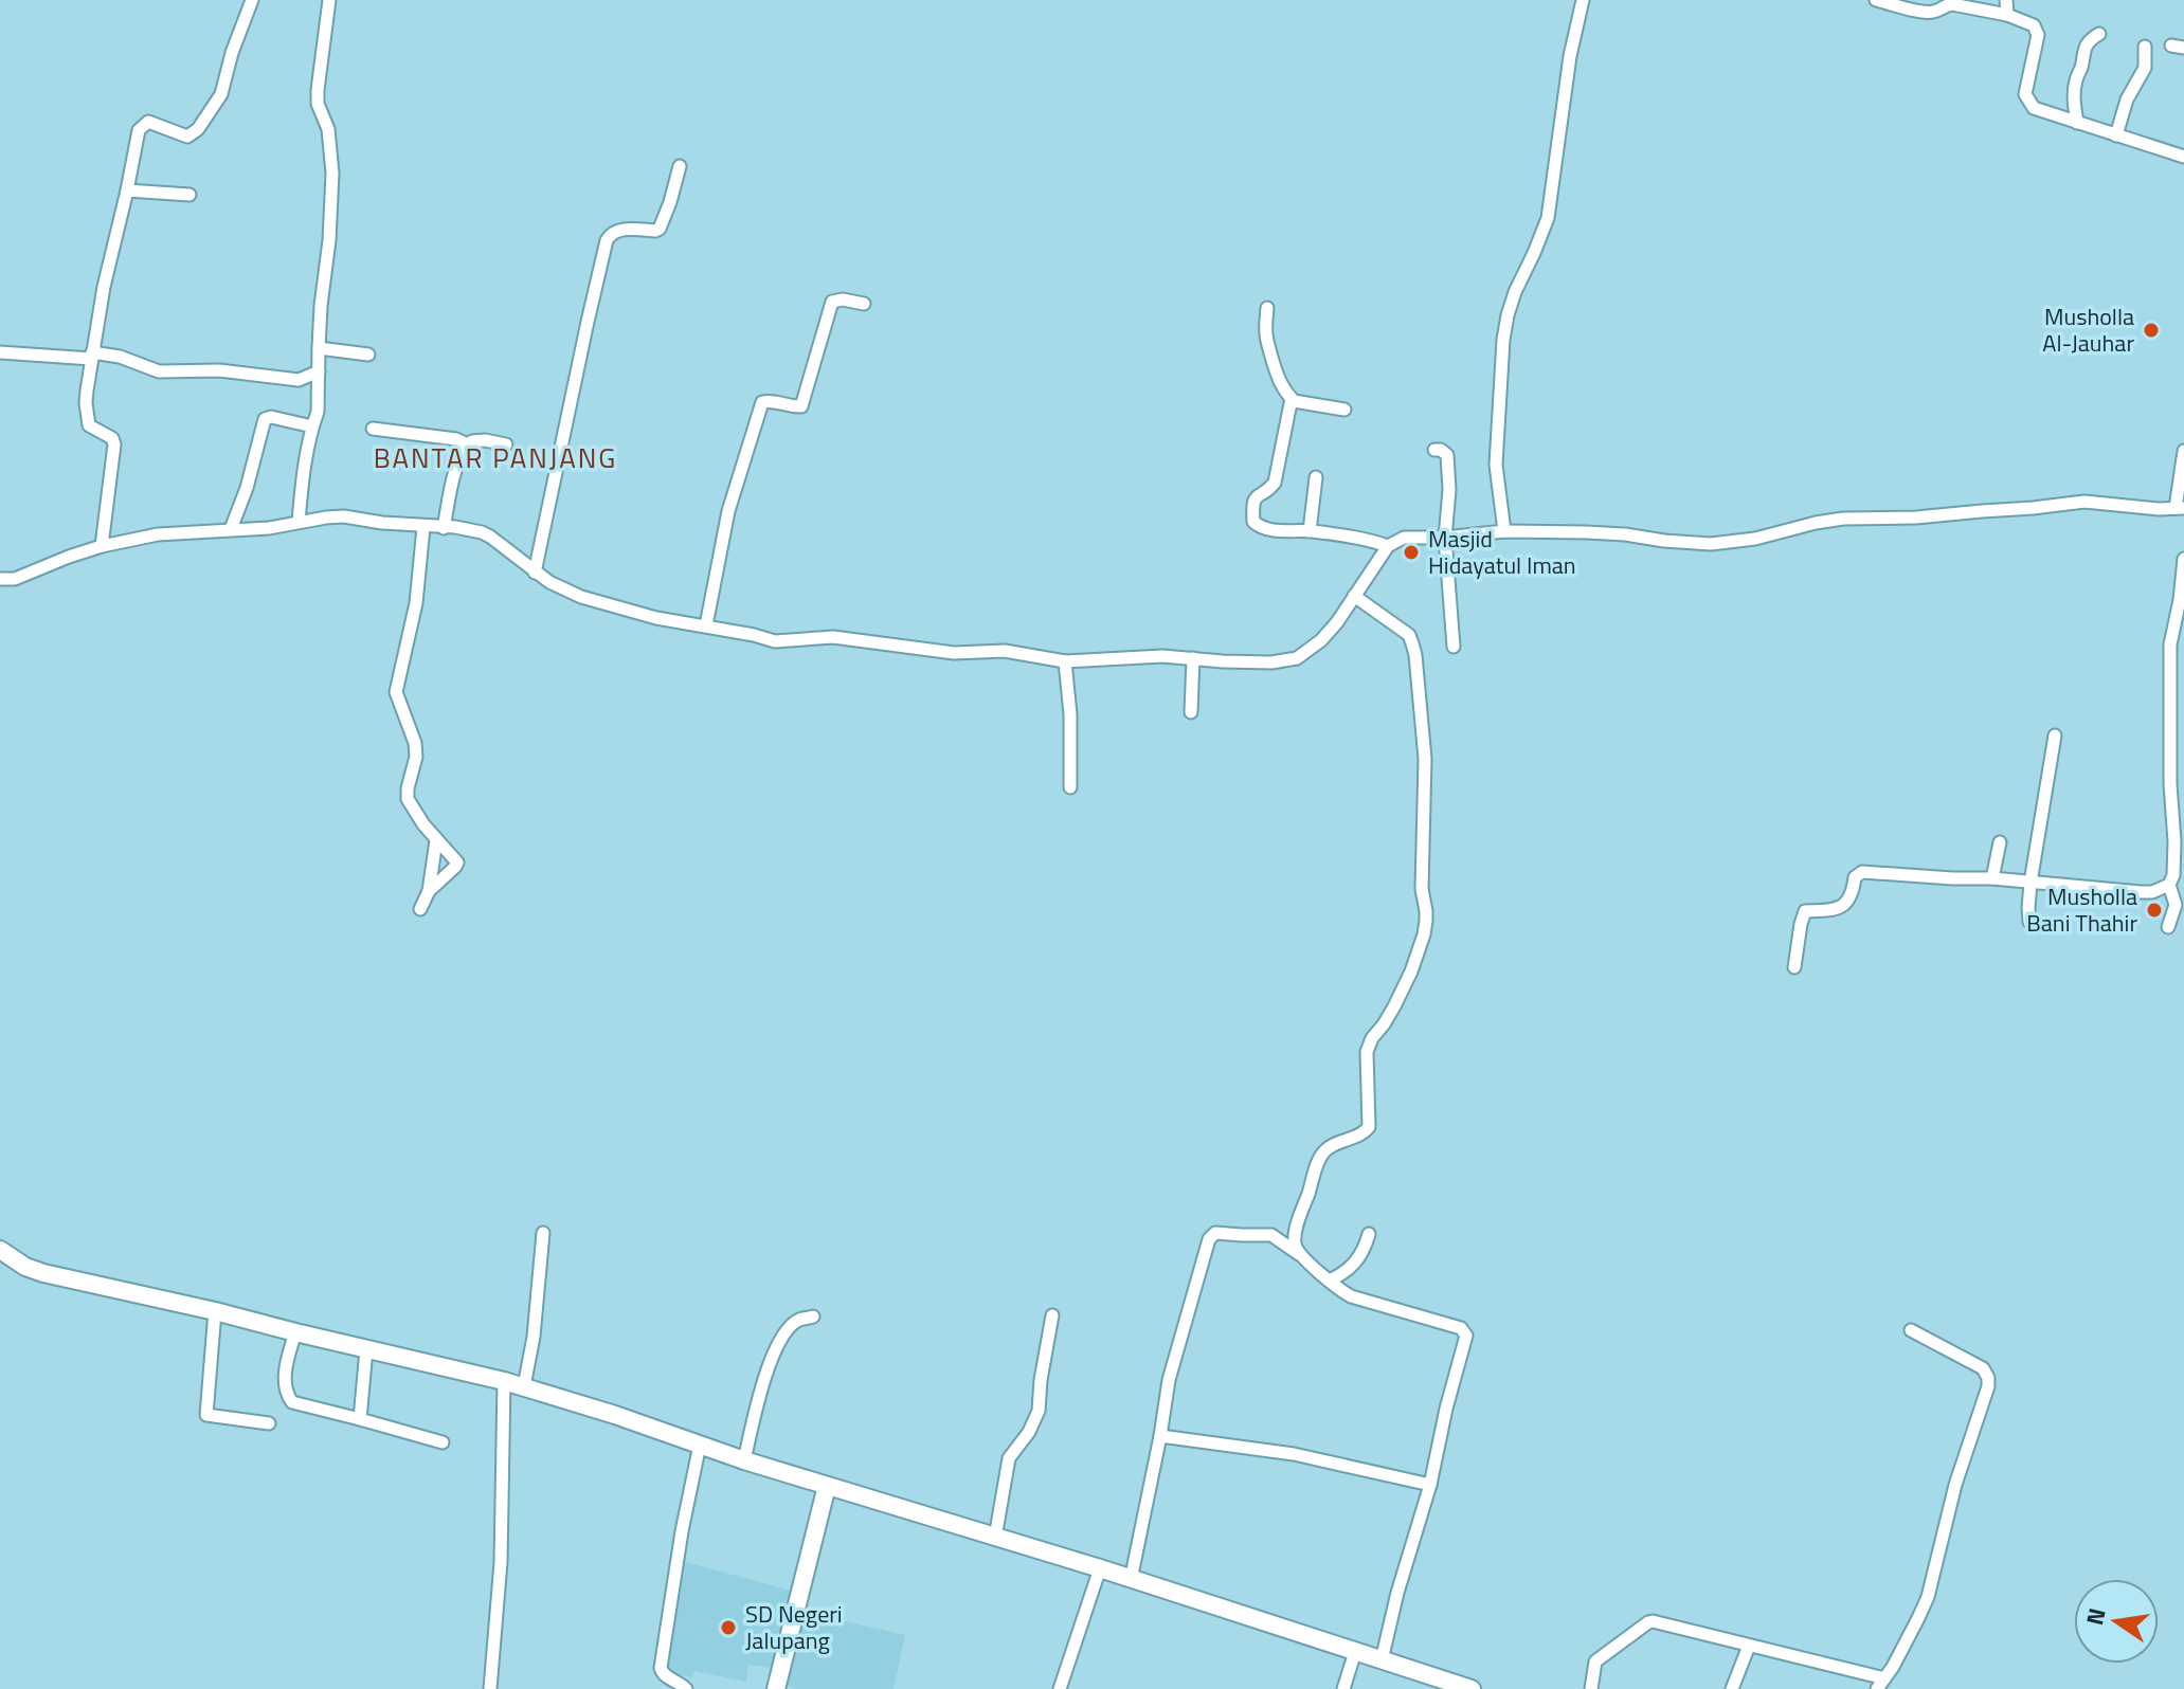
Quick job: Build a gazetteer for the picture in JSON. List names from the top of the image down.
{
  "districts": ["BANTAR PANJANG"],
  "places": [
    "Musholla Al-Jauhar",
    "Masjid Hidayatul Iman",
    "Musholla Bani Thahir",
    "SD Negeri Jalupang"
  ],
  "north": "left"
}
